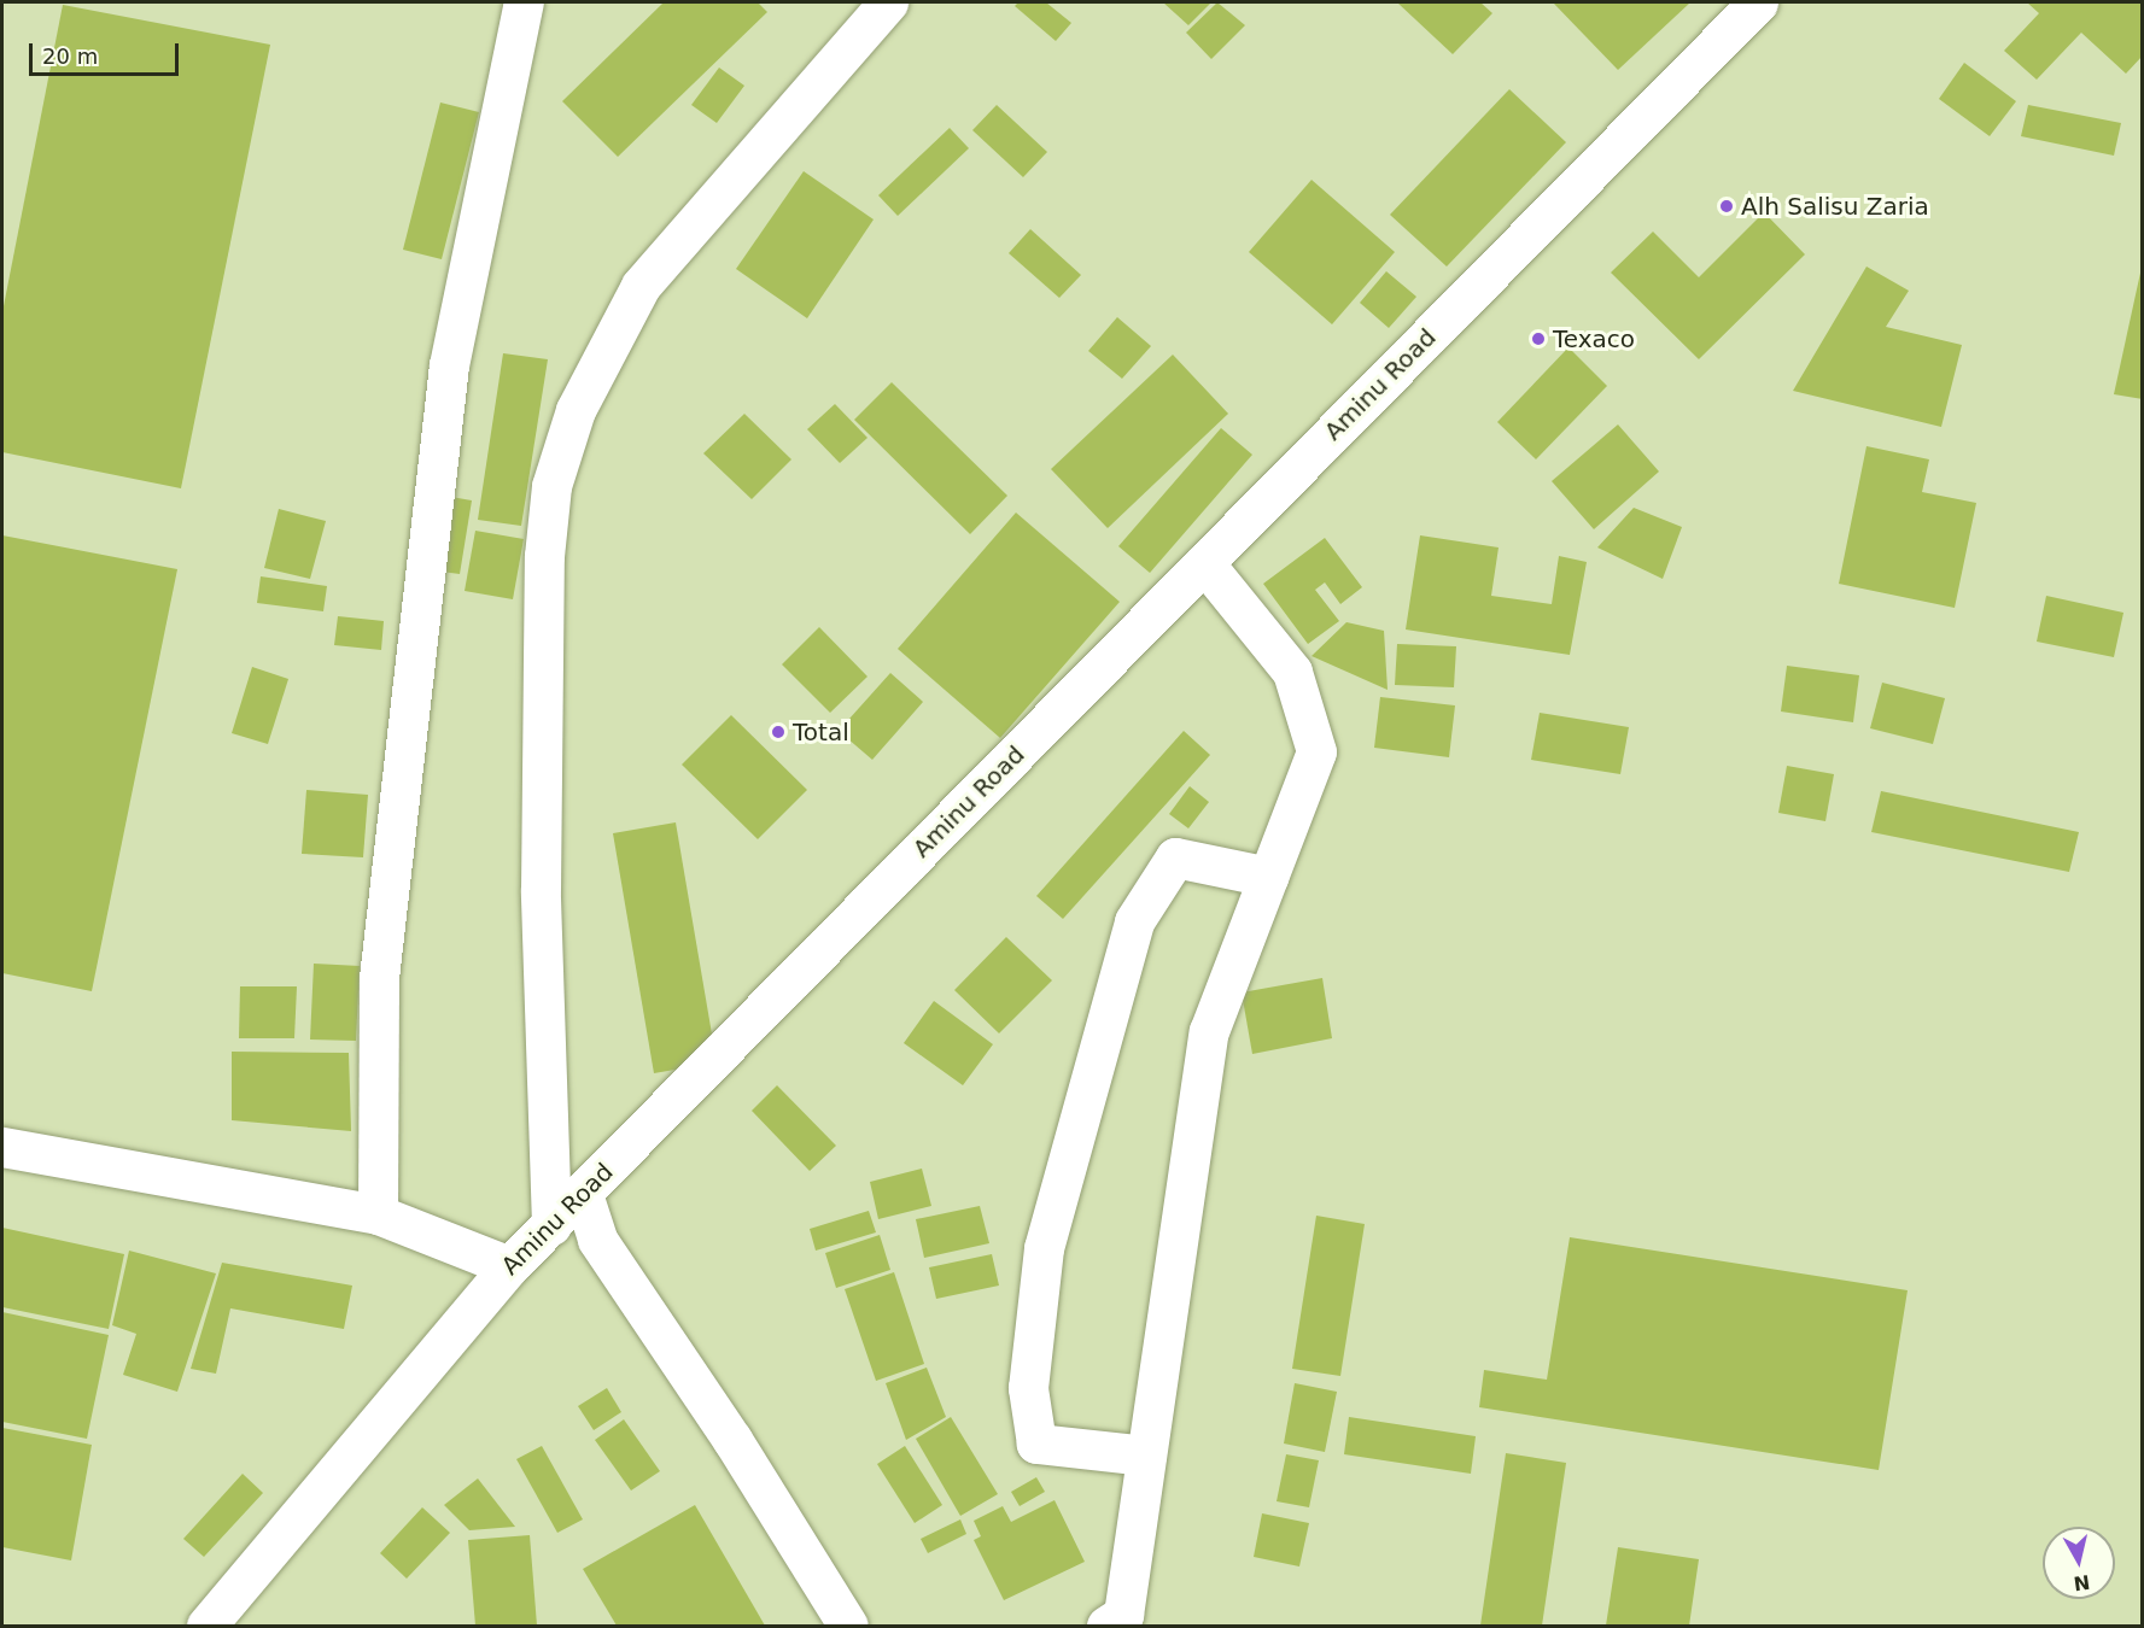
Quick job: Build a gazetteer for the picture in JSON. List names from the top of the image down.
{
  "streets": {
    "street": ["Aminu Road"]
  },
  "places": ["Alh Salisu Zaria", "Texaco", "Total"],
  "scale_bar": "20 m",
  "north": "bottom"
}
